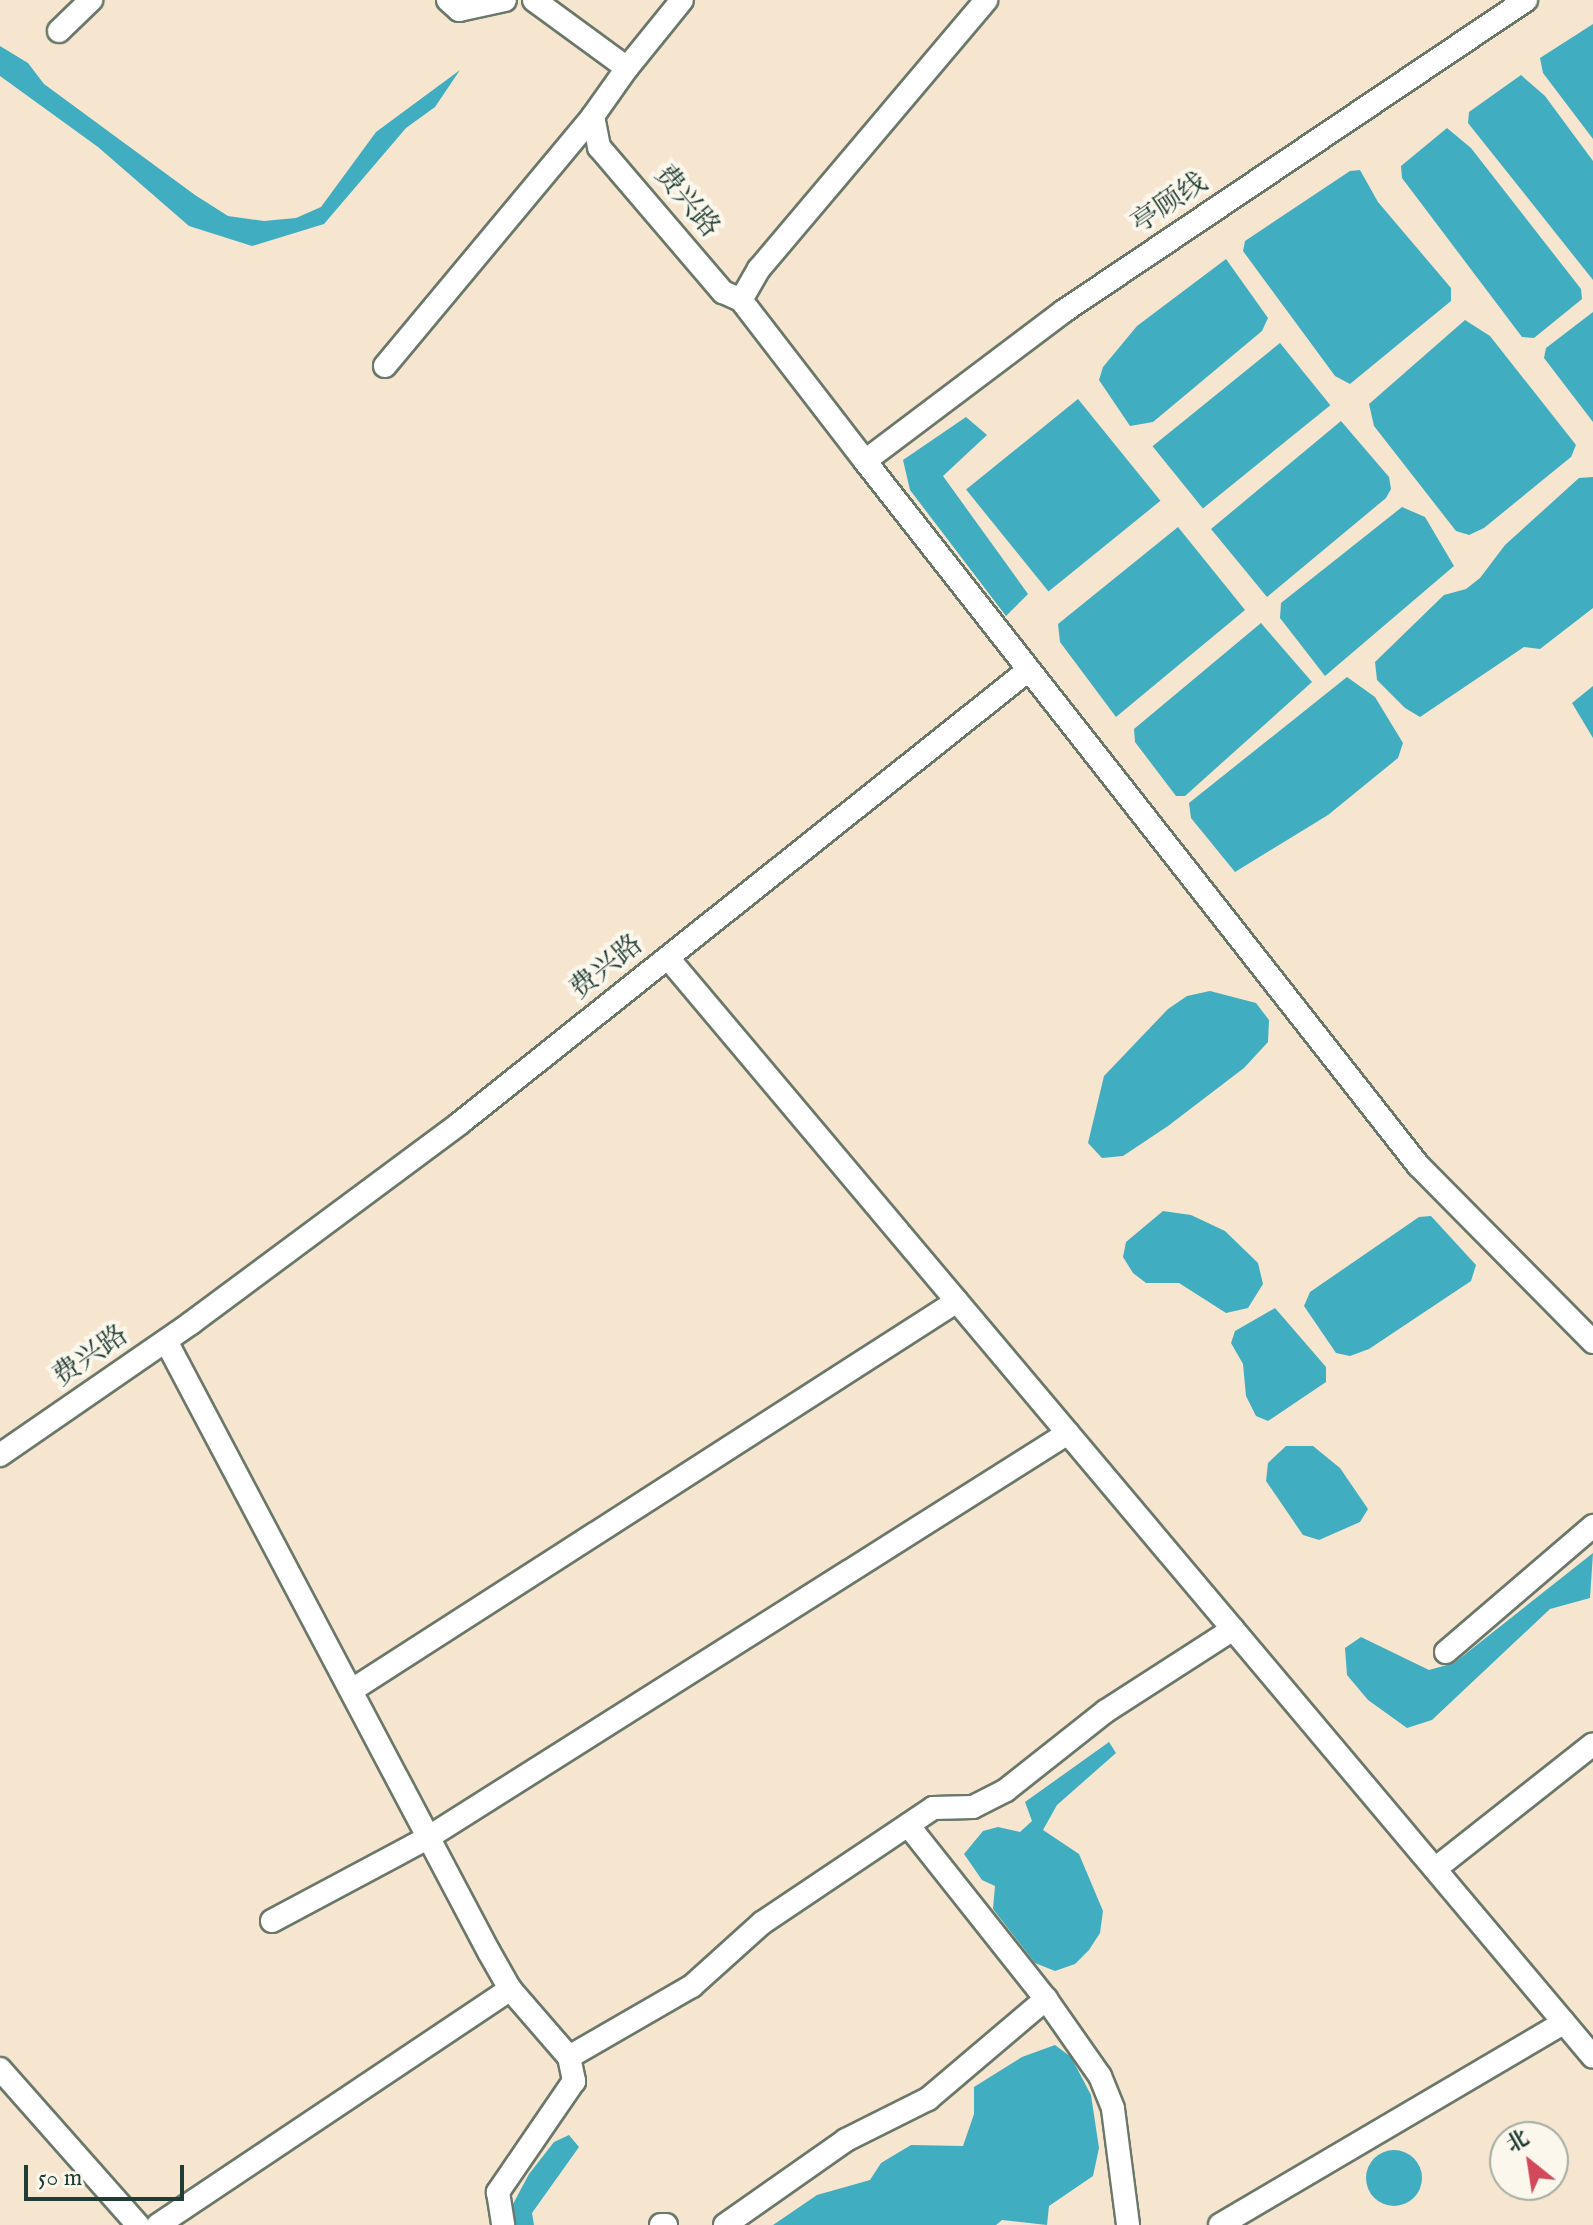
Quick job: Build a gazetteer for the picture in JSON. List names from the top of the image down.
{
  "streets": {
    "street": ["费兴路", "亭顾线"]
  },
  "crossings": [
    ["费兴路", "亭顾线"]
  ],
  "scale_bar": "50 m",
  "north": "top left"
}
